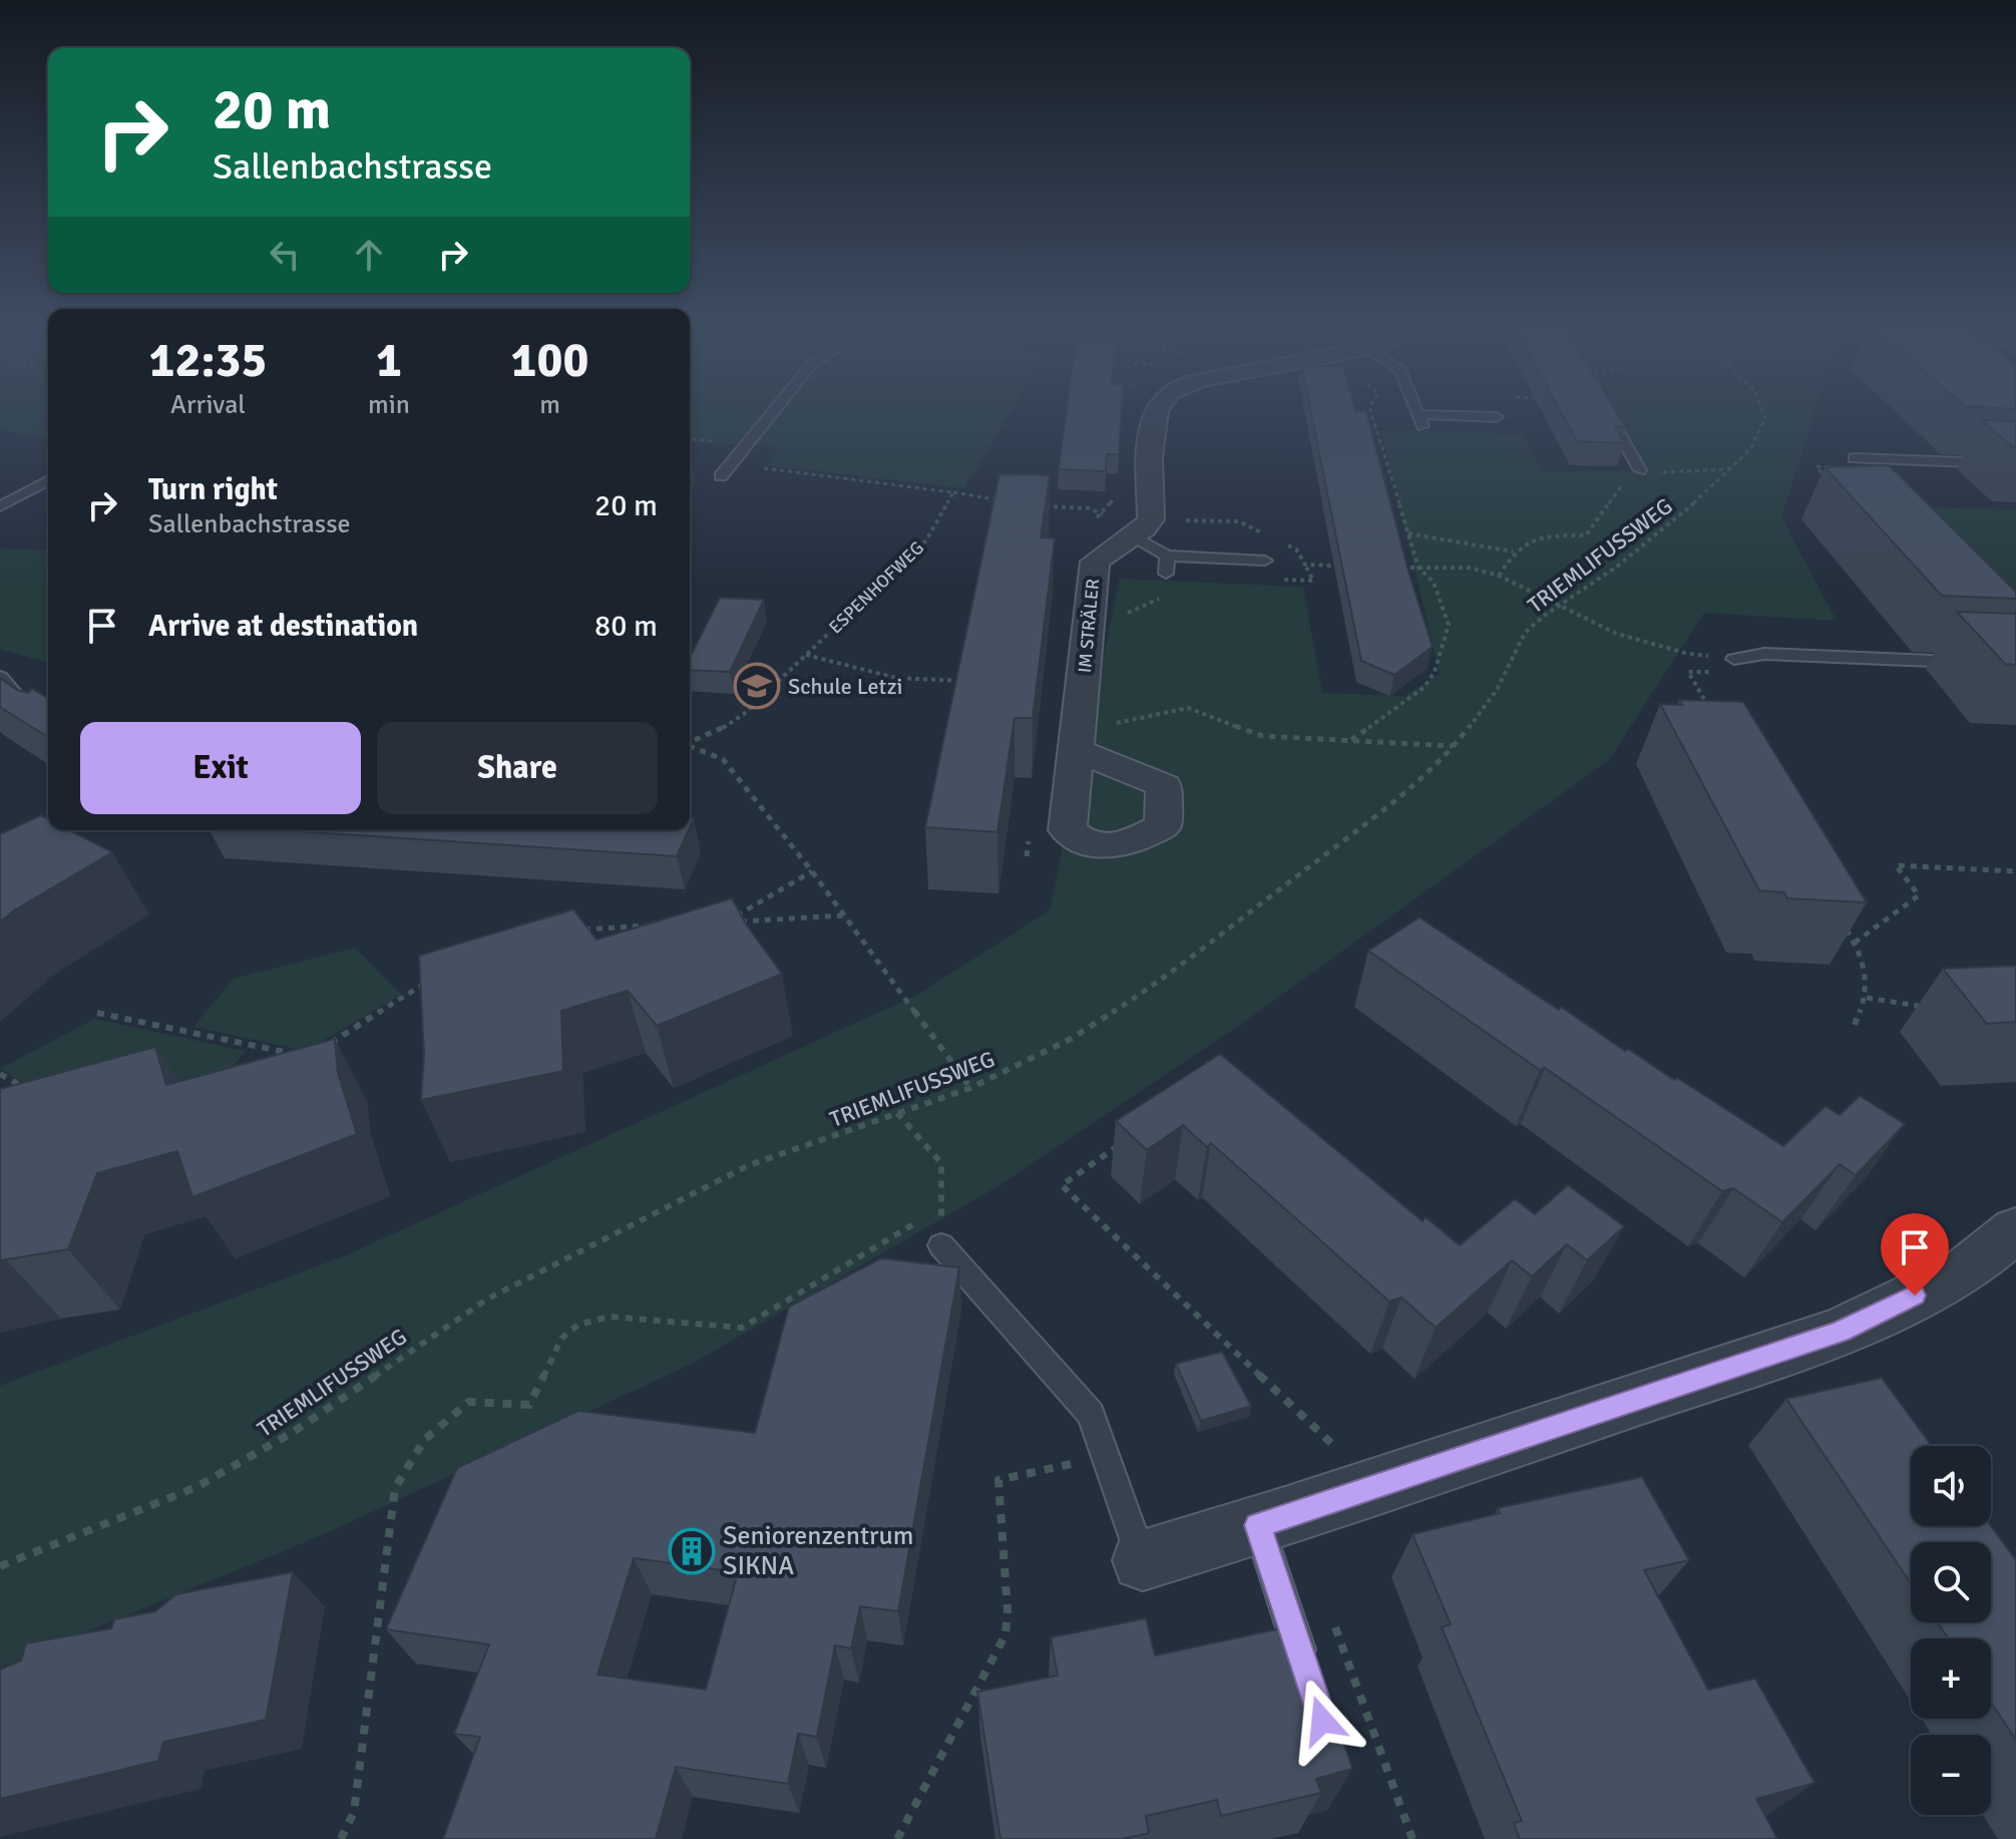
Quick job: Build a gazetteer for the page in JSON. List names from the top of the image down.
{
  "streets": {
    "street": ["IM STRÄLER"],
    "path": ["TRIEMLIFUSSWEG", "ESPENHOFWEG"]
  },
  "places": {
    "school or university": ["Schule Letzi"],
    "building": ["Seniorenzentrum SIKNA"]
  },
  "page": {
    "turn": ["20 m", "Sallenbachstrasse"],
    "eta": [
      "12:35",
      "Arrival",
      "1",
      "min",
      "100",
      "m"
    ],
    "list": [
      {
        "name": "Turn right",
        "note": "Sallenbachstrasse",
        "value": "20 m"
      },
      {
        "name": "Arrive at destination",
        "value": "80 m"
      }
    ],
    "buttons": ["Exit", "Share"],
    "map_buttons": ["+", "−"]
  }
}
